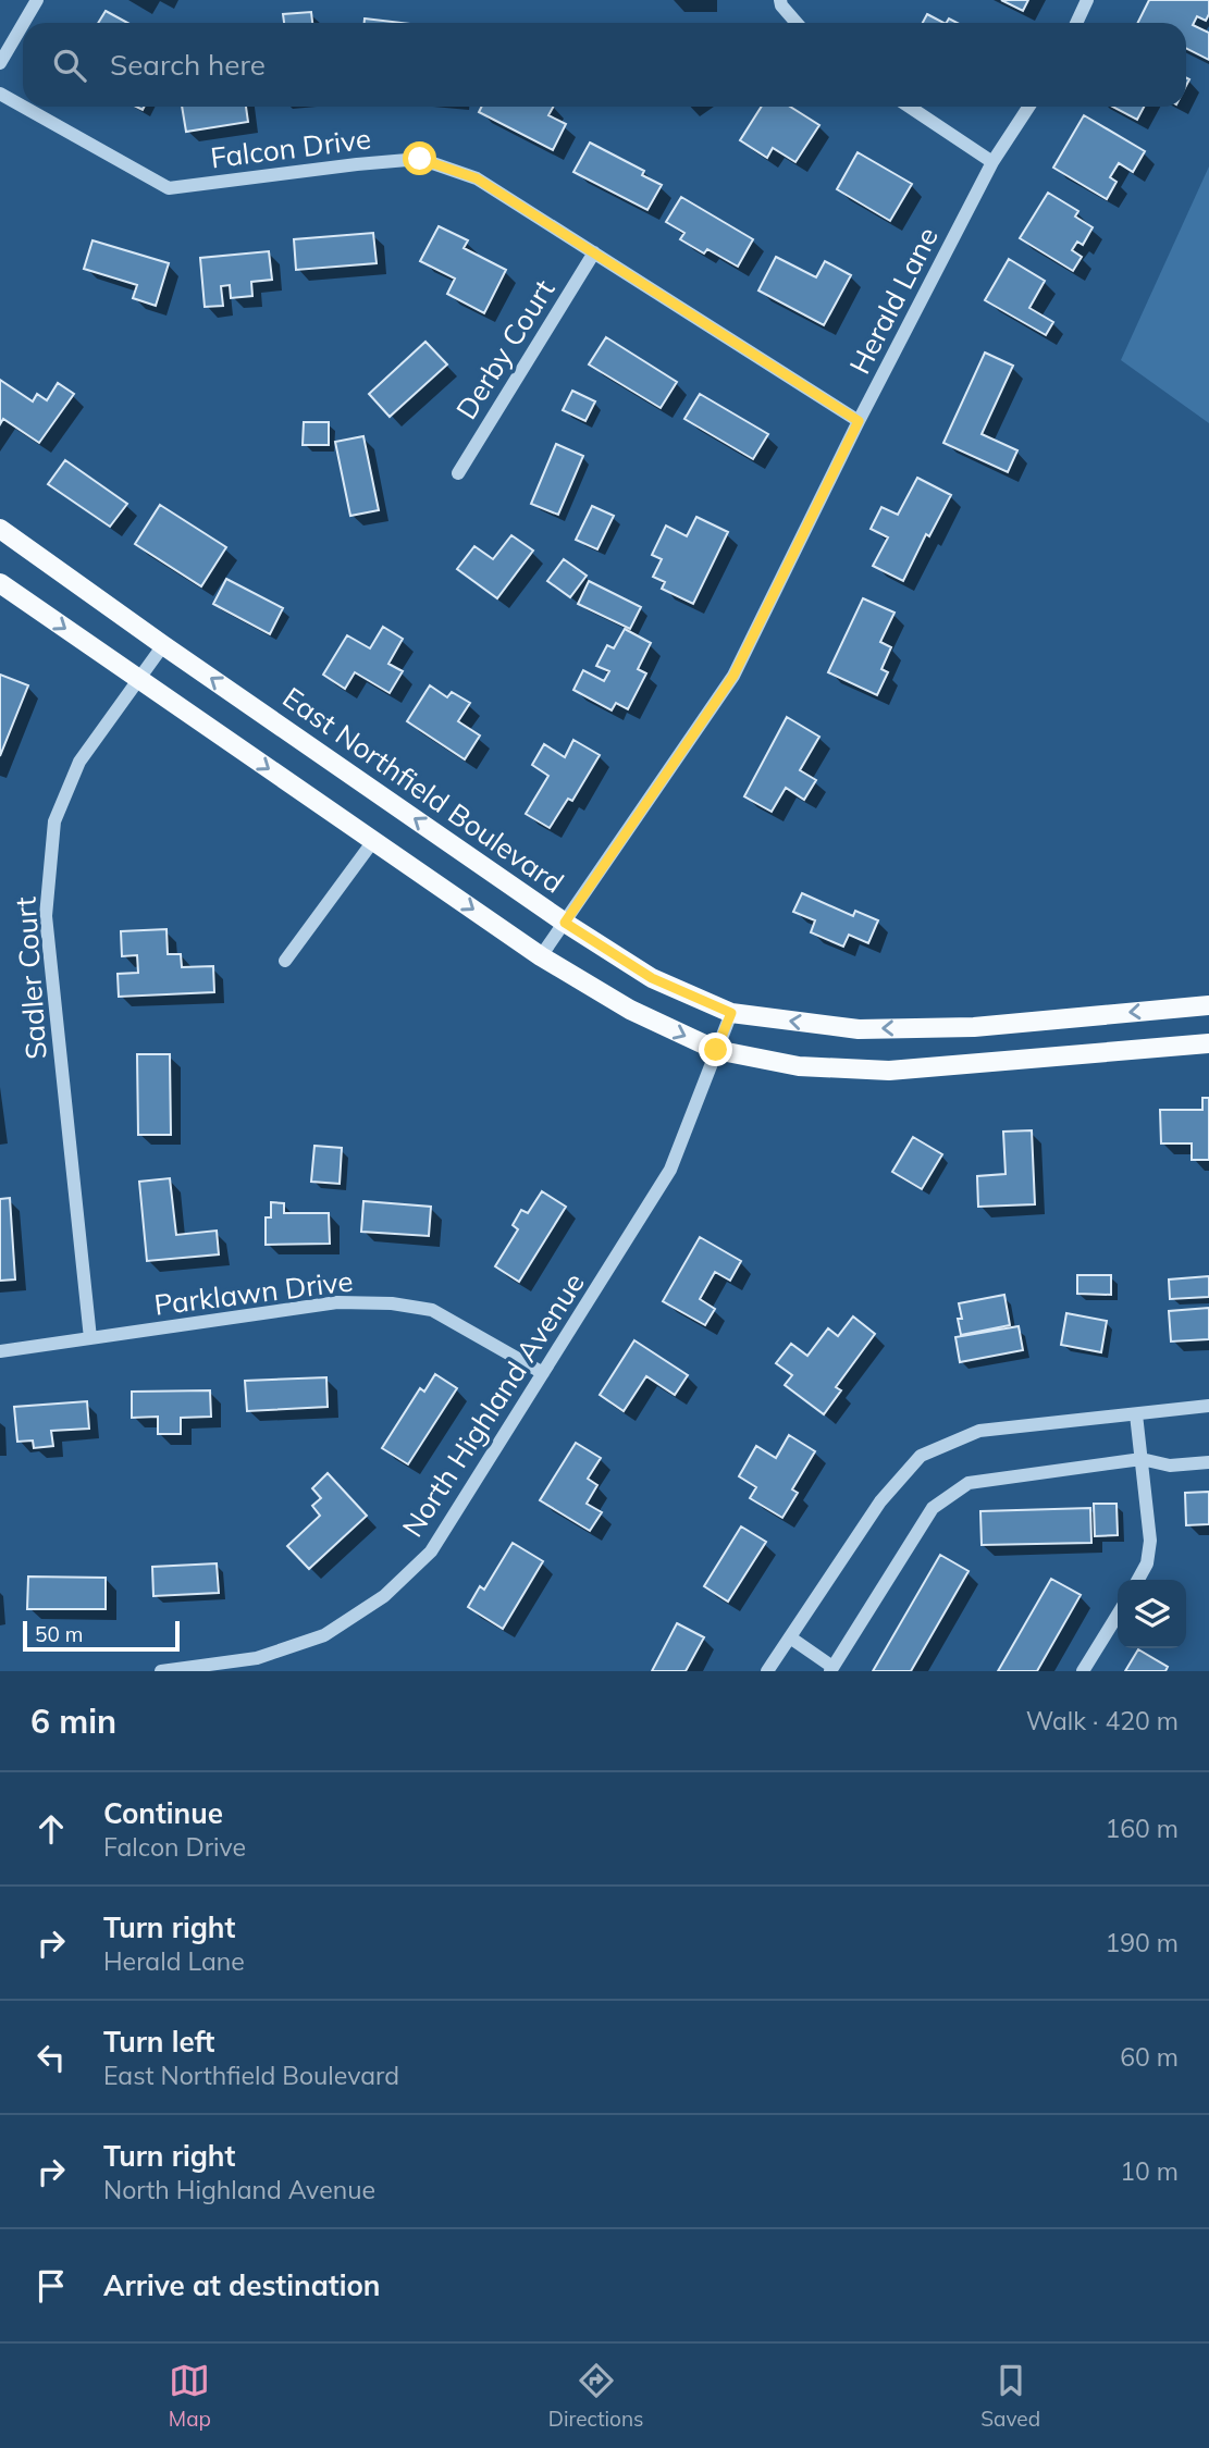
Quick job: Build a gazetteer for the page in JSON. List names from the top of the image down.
{
  "streets": {
    "main road": ["East Northfield Boulevard"],
    "street": [
      "Falcon Drive",
      "Herald Lane",
      "Derby Court",
      "Sadler Court",
      "Parklawn Drive",
      "North Highland Avenue"
    ]
  },
  "crossings": [
    ["Falcon Drive", "Herald Lane"],
    ["Falcon Drive", "Derby Court"],
    ["Herald Lane", "East Northfield Boulevard"],
    ["East Northfield Boulevard", "Sadler Court"],
    ["East Northfield Boulevard", "North Highland Avenue"],
    ["Sadler Court", "Parklawn Drive"],
    ["Parklawn Drive", "North Highland Avenue"]
  ],
  "scale_bar": "50 m",
  "page": {
    "search": "Search here",
    "scale": "50 m",
    "heading": ["6 min", "Walk · 420 m"],
    "list": [
      ["Continue", "Falcon Drive", "160 m"],
      ["Turn right", "Herald Lane", "190 m"],
      ["Turn left", "East Northfield Boulevard", "60 m"],
      ["Turn right", "North Highland Avenue", "10 m"],
      "Arrive at destination"
    ],
    "nav": ["Map", "Directions", "Saved"]
  }
}
